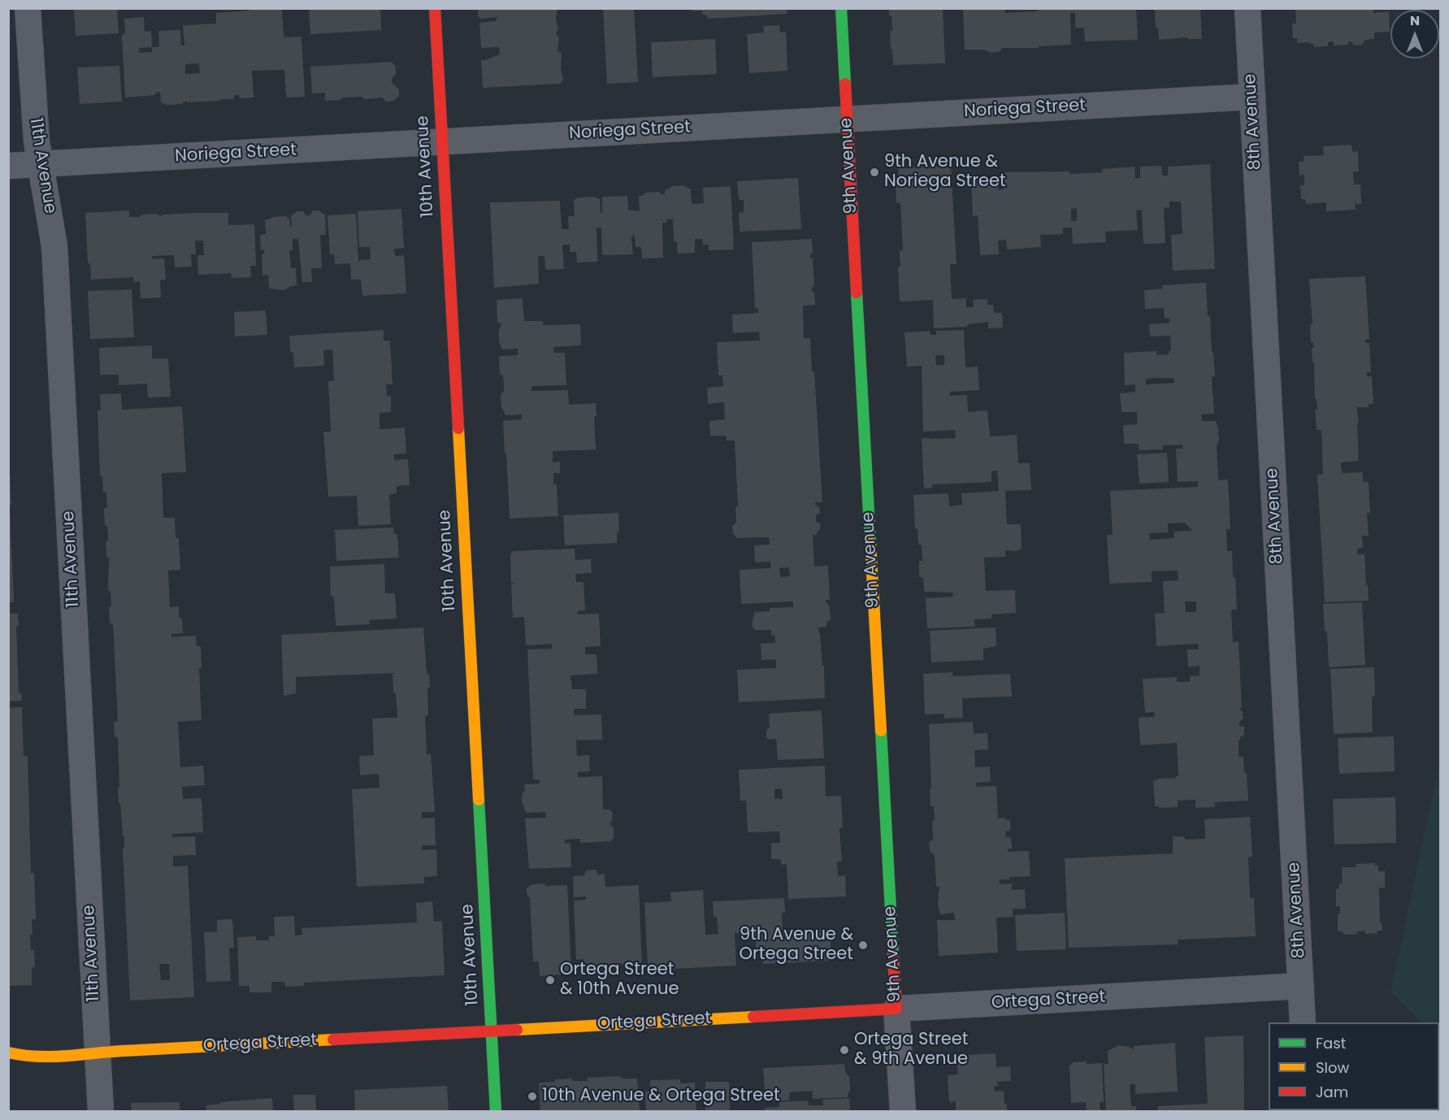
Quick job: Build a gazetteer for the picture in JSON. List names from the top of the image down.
{
  "streets": {
    "street": [
      "Noriega Street",
      "8th Avenue",
      "11th Avenue",
      "9th Avenue",
      "10th Avenue",
      "Ortega Street"
    ]
  },
  "crossings": [
    ["Noriega Street", "8th Avenue"],
    ["Noriega Street", "11th Avenue"],
    ["Noriega Street", "9th Avenue"],
    ["Noriega Street", "10th Avenue"],
    ["8th Avenue", "Ortega Street"],
    ["11th Avenue", "Ortega Street"],
    ["9th Avenue", "Ortega Street"],
    ["10th Avenue", "Ortega Street"]
  ],
  "places": [
    "9th Avenue & Noriega Street",
    "9th Avenue & Ortega Street",
    "Ortega Street & 10th Avenue",
    "Ortega Street & 9th Avenue",
    "10th Avenue & Ortega Street"
  ],
  "legend": ["Fast", "Slow", "Jam"],
  "north": "top"
}
